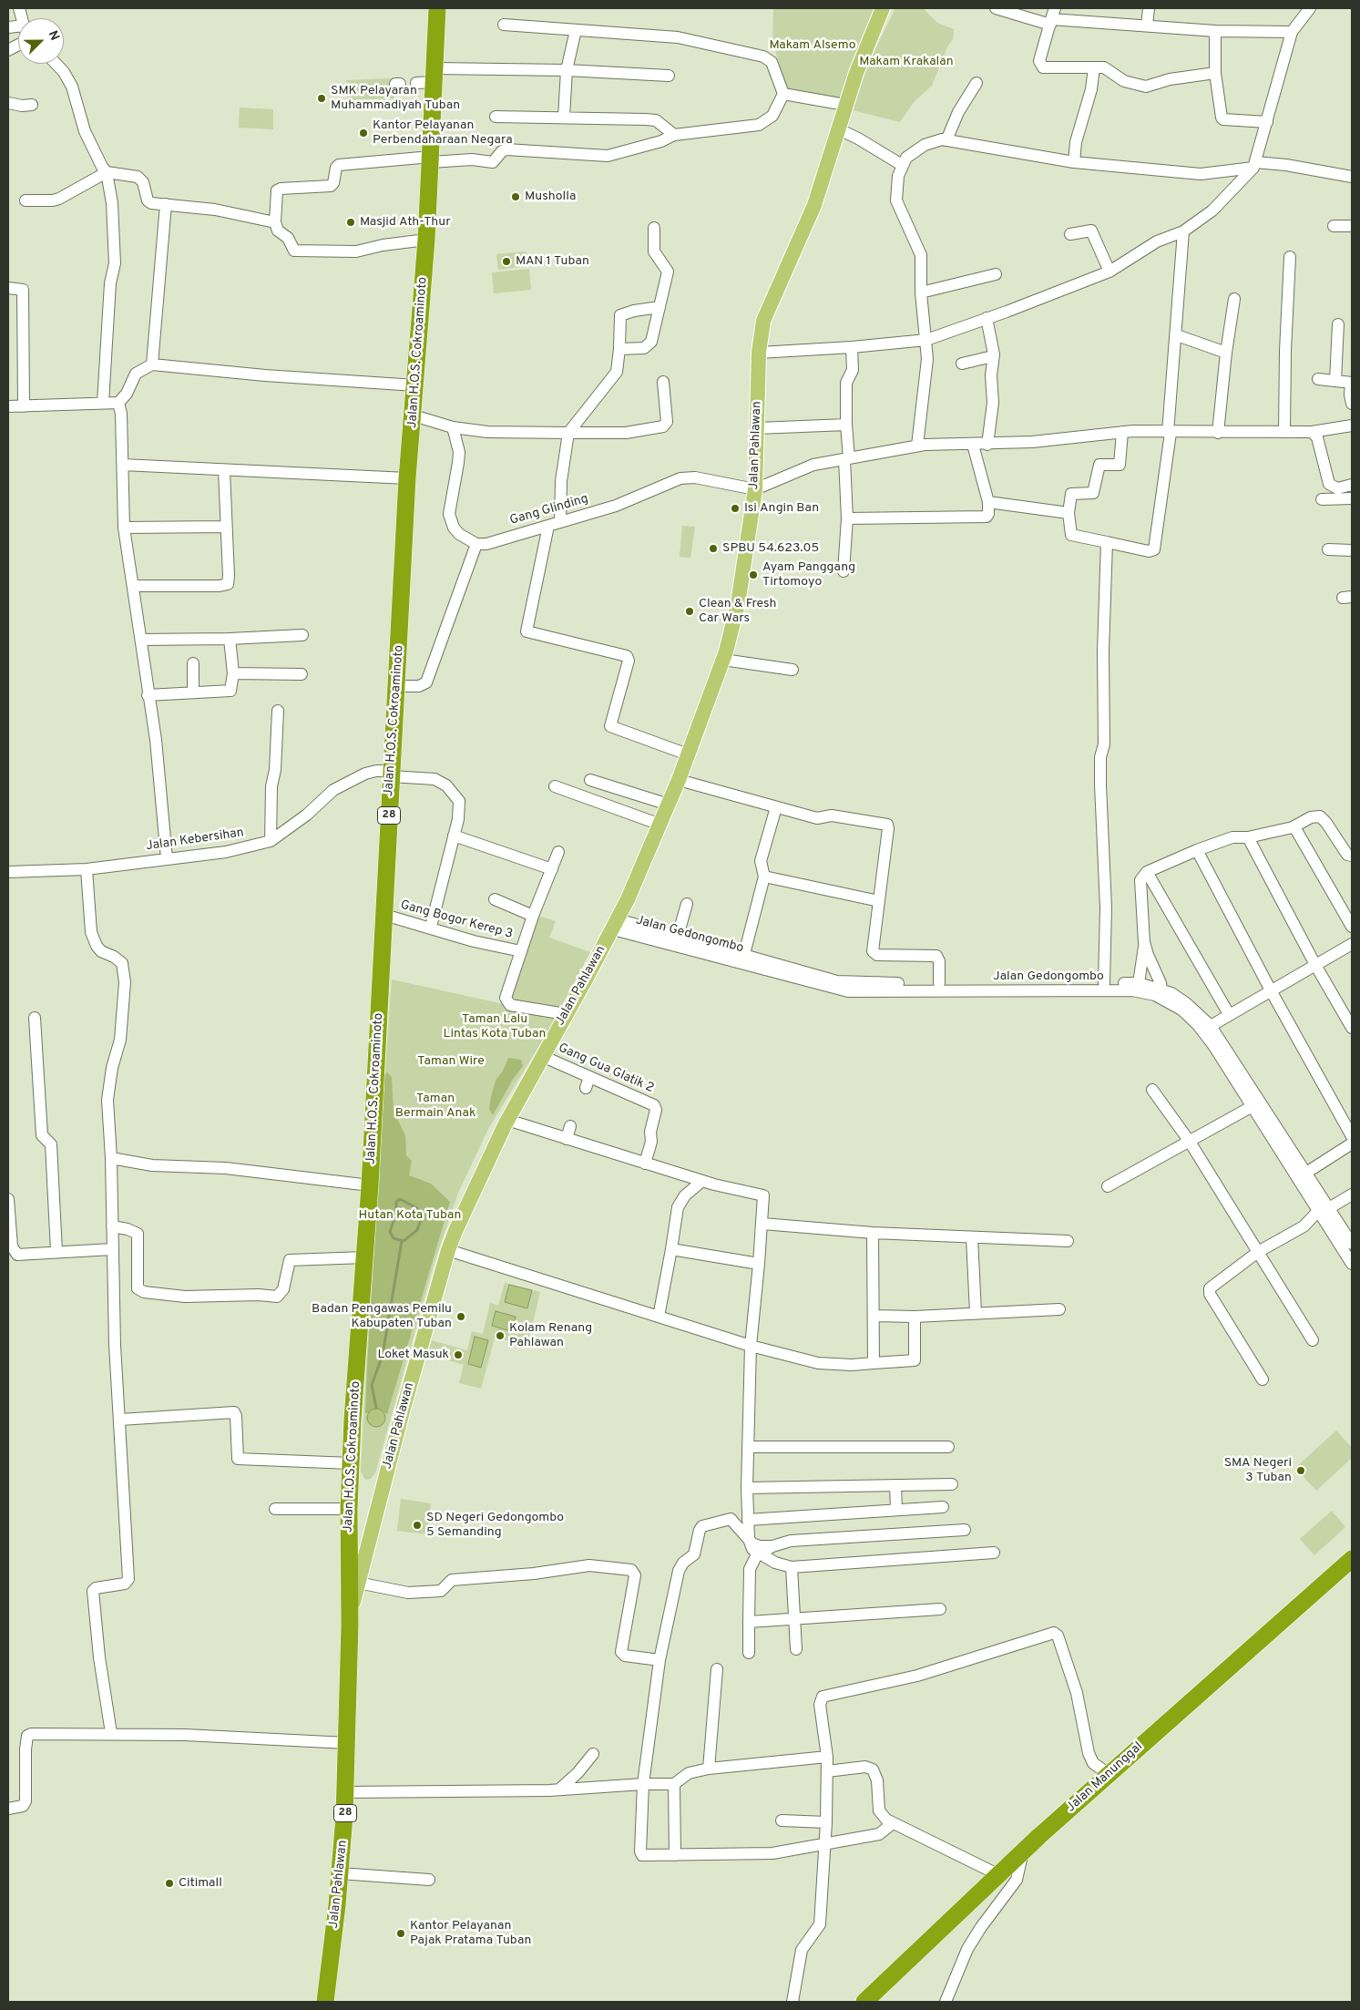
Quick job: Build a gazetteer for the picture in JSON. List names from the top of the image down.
{
  "streets": {
    "highway": [
      "Jalan H.O.S. Cokroaminoto",
      "Jalan Pahlawan",
      "28",
      "Jalan Manunggal"
    ],
    "street": [
      "Gang Glinding",
      "Jalan Kebersihan",
      "Gang Bogor Kerep 3",
      "Jalan Gedongombo",
      "Gang Gua Glatik 2"
    ]
  },
  "crossings": [
    ["Jalan H.O.S. Cokroaminoto", "Jalan Pahlawan"],
    ["Jalan H.O.S. Cokroaminoto", "Jalan Kebersihan"],
    ["Jalan H.O.S. Cokroaminoto", "Gang Bogor Kerep 3"],
    ["Jalan Pahlawan", "Gang Glinding"],
    ["Jalan Pahlawan", "Gang Bogor Kerep 3"],
    ["Jalan Pahlawan", "Jalan Gedongombo"],
    ["Jalan Pahlawan", "Gang Gua Glatik 2"],
    ["Jalan Kebersihan", "Gang Bogor Kerep 3"]
  ],
  "parks": [
    "Makam Alsemo",
    "Makam Krakalan",
    "Taman Lalu Lintas Kota Tuban",
    "Taman Wire",
    "Taman Bermain Anak",
    "Hutan Kota Tuban"
  ],
  "places": [
    "SMK Pelayaran Muhammadiyah Tuban",
    "Kantor Pelayanan Perbendaharaan Negara",
    "Musholla",
    "Masjid Ath-Thur",
    "MAN 1 Tuban",
    "Isi Angin Ban",
    "SPBU 54.623.05",
    "Ayam Panggang Tirtomoyo",
    "Clean & Fresh Car Wars",
    "Badan Pengawas Pemilu Kabupaten Tuban",
    "Kolam Renang Pahlawan",
    "Loket Masuk",
    "SMA Negeri 3 Tuban",
    "SD Negeri Gedongombo 5 Semanding",
    "Citimall",
    "Kantor Pelayanan Pajak Pratama Tuban"
  ],
  "north": "top right"
}
